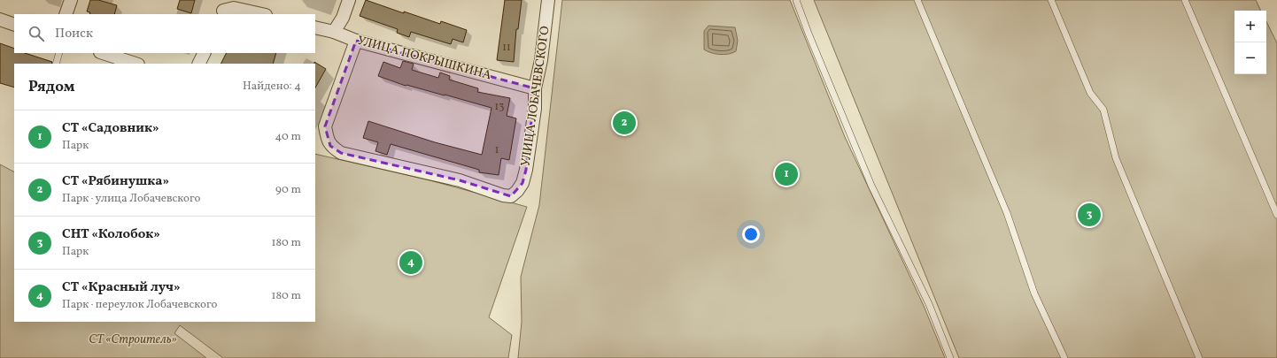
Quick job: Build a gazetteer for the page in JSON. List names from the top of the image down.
{
  "streets": {
    "street": ["УЛИЦА ПОКРЫШКИНА", "УЛИЦА ЛОБАЧЕВСКОГО"]
  },
  "crossings": [
    ["УЛИЦА ПОКРЫШКИНА", "УЛИЦА ЛОБАЧЕВСКОГО"]
  ],
  "parks": ["СТ «Строитель»"],
  "house_numbers": ["11", "13", "1"],
  "page": {
    "map_buttons": ["+", "−"],
    "search": "Поиск",
    "heading": ["Рядом", "Найдено: 4"],
    "pins": [
      "2",
      "1",
      "3",
      "4"
    ],
    "list": [
      {
        "mark": "1",
        "name": "СТ «Садовник»",
        "note": "Парк",
        "value": "40 m"
      },
      {
        "mark": "2",
        "name": "СТ «Рябинушка»",
        "note": "Парк · улица Лобачевского",
        "value": "90 m"
      },
      {
        "mark": "3",
        "name": "СНТ «Колобок»",
        "note": "Парк",
        "value": "180 m"
      },
      {
        "mark": "4",
        "name": "СТ «Красный луч»",
        "note": "Парк · переулок Лобачевского",
        "value": "180 m"
      }
    ]
  }
}
